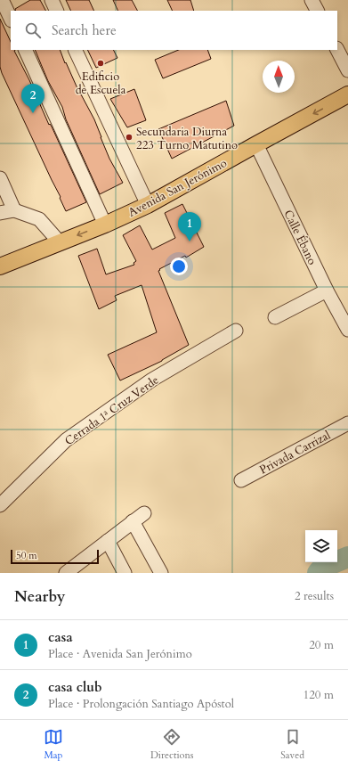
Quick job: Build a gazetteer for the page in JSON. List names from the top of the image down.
{
  "streets": {
    "main road": ["Avenida San Jerónimo"],
    "street": ["Calle Ébano", "Cerrada 1ª Cruz Verde", "Privada Carrizal"]
  },
  "crossings": [
    ["Avenida San Jerónimo", "Calle Ébano"]
  ],
  "one_way": ["Avenida San Jerónimo"],
  "places": ["Edificio de Escuela", "Secundaria Diurna 223 Turno Matutino"],
  "scale_bar": "50 m",
  "north": "top",
  "page": {
    "search": "Search here",
    "pins": ["2", "1"],
    "scale": "50 m",
    "heading": ["Nearby", "2 results"],
    "list": [
      {
        "mark": "1",
        "name": "casa",
        "note": "Place · Avenida San Jerónimo",
        "value": "20 m"
      },
      {
        "mark": "2",
        "name": "casa club",
        "note": "Place · Prolongación Santiago Apóstol",
        "value": "120 m"
      }
    ],
    "nav": ["Map", "Directions", "Saved"]
  }
}
